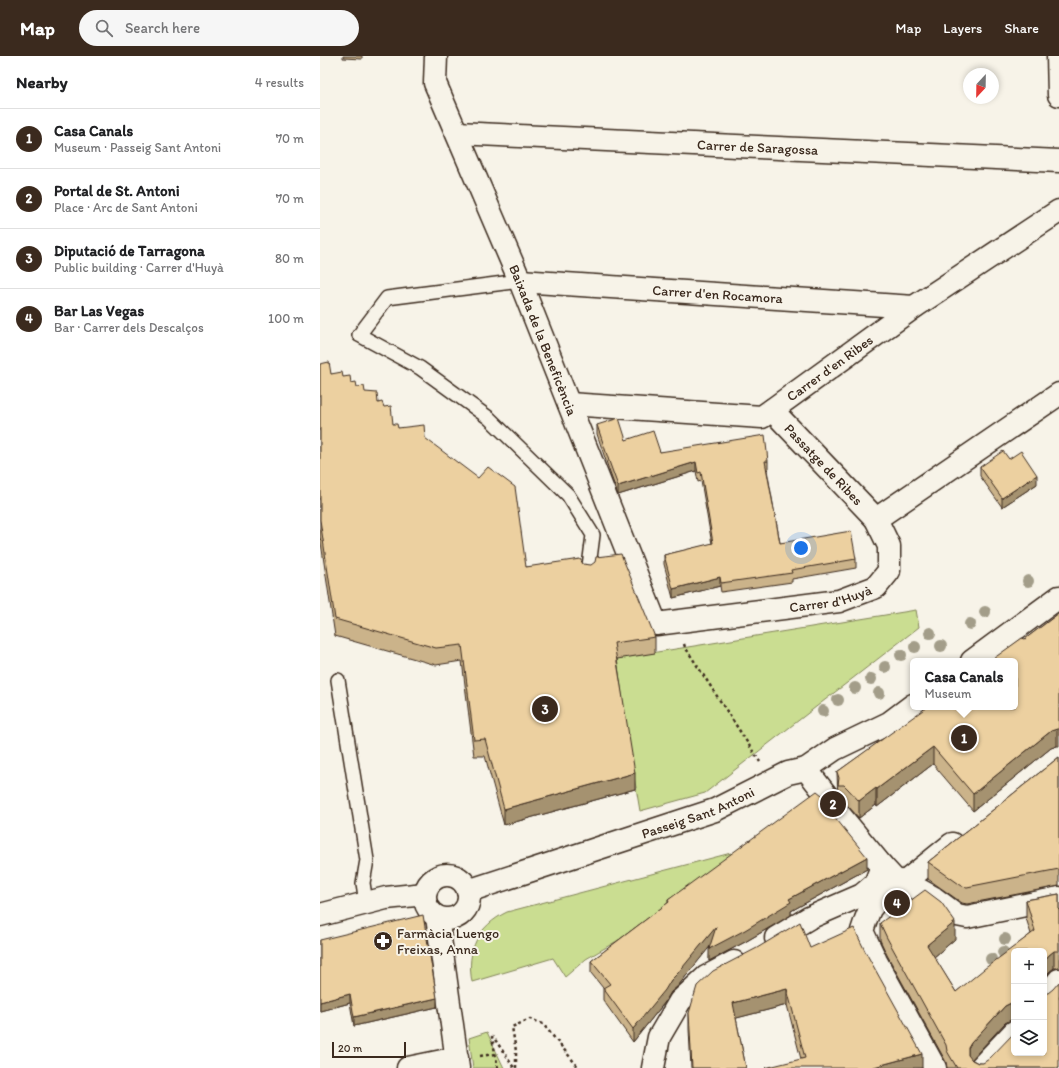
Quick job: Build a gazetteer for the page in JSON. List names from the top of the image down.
{
  "streets": {
    "street": [
      "Carrer de Saragossa",
      "Carrer d'en Rocamora",
      "Baixada de la Beneficència",
      "Carrer d'en Ribes",
      "Passatge de Ribes",
      "Carrer d'Huyà",
      "Passeig Sant Antoni"
    ]
  },
  "crossings": [
    ["Carrer de Saragossa", "Baixada de la Beneficència"],
    ["Carrer d'en Rocamora", "Baixada de la Beneficència"],
    ["Carrer d'en Rocamora", "Carrer d'en Ribes"],
    ["Baixada de la Beneficència", "Carrer d'en Ribes"],
    ["Baixada de la Beneficència", "Carrer d'Huyà"],
    ["Carrer d'en Ribes", "Passatge de Ribes"],
    ["Passatge de Ribes", "Carrer d'Huyà"]
  ],
  "places": {
    "pharmacy": ["Farmàcia Luengo Freixas, Anna"]
  },
  "scale_bar": "20 m",
  "north": "bottom",
  "page": {
    "header": "Map",
    "search": "Search here",
    "nav": ["Map", "Layers", "Share"],
    "heading": ["Nearby", "4 results"],
    "list": [
      {
        "mark": "1",
        "name": "Casa Canals",
        "note": "Museum · Passeig Sant Antoni",
        "value": "70 m"
      },
      {
        "mark": "2",
        "name": "Portal de St. Antoni",
        "note": "Place · Arc de Sant Antoni",
        "value": "70 m"
      },
      {
        "mark": "3",
        "name": "Diputació de Tarragona",
        "note": "Public building · Carrer d'Huyà",
        "value": "80 m"
      },
      {
        "mark": "4",
        "name": "Bar Las Vegas",
        "note": "Bar · Carrer dels Descalços",
        "value": "100 m"
      }
    ],
    "popup": ["Casa Canals", "Museum"],
    "pins": [
      "3",
      "1",
      "2",
      "4"
    ],
    "map_buttons": ["+", "−"],
    "scale": "20 m"
  }
}
